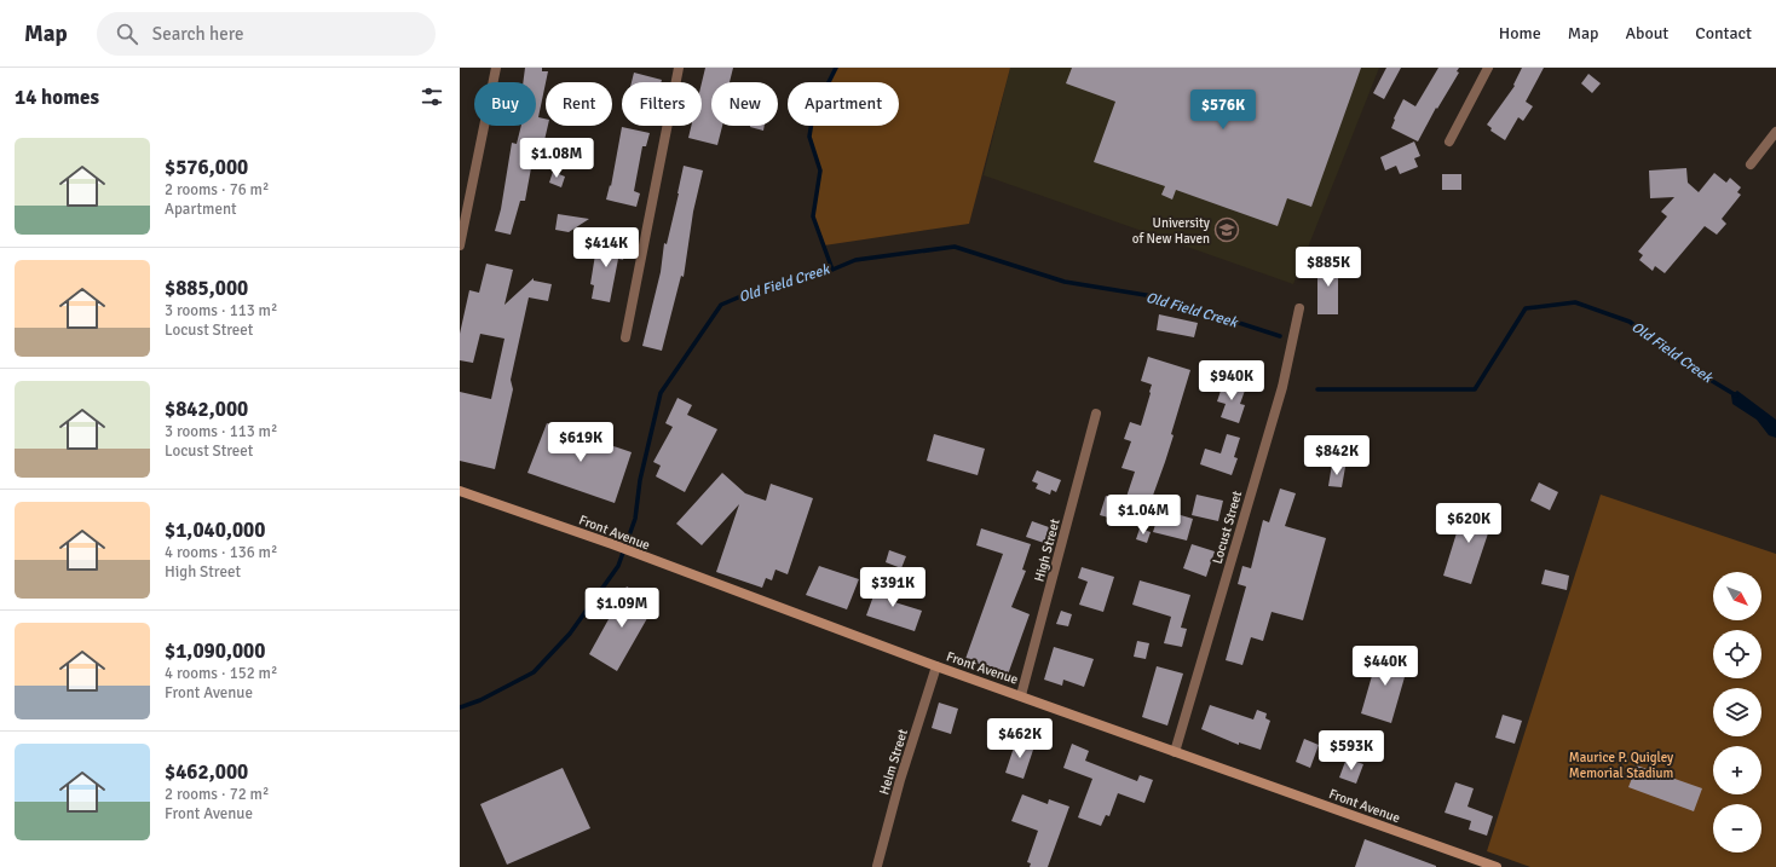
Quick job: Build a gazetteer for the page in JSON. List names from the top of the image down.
{
  "streets": {
    "street": [
      "Locust Street",
      "Front Avenue",
      "High Street",
      "Helm Street"
    ]
  },
  "crossings": [
    ["Locust Street", "Front Avenue"],
    ["Front Avenue", "High Street"],
    ["Front Avenue", "Helm Street"]
  ],
  "water": ["Old Field Creek"],
  "parks": ["Maurice P. Quigley Memorial Stadium"],
  "places": {
    "school or university": ["University of New Haven"]
  },
  "north": "bottom right",
  "page": {
    "header": "Map",
    "search": "Search here",
    "nav": [
      "Home",
      "Map",
      "About",
      "Contact"
    ],
    "heading": "14 homes",
    "chip": [
      "Buy",
      "Rent",
      "Filters",
      "New",
      "Apartment"
    ],
    "price": [
      "$576K",
      "$1.08M",
      "$414K",
      "$885K",
      "$940K",
      "$619K",
      "$842K",
      "$1.04M",
      "$620K",
      "$391K",
      "$1.09M",
      "$440K",
      "$462K",
      "$593K"
    ],
    "list": [
      {
        "name": "$576,000",
        "note": "2 rooms · 76 m² · Apartment"
      },
      {
        "name": "$885,000",
        "note": "3 rooms · 113 m² · Locust Street"
      },
      {
        "name": "$842,000",
        "note": "3 rooms · 113 m² · Locust Street"
      },
      {
        "name": "$1,040,000",
        "note": "4 rooms · 136 m² · High Street"
      },
      {
        "name": "$1,090,000",
        "note": "4 rooms · 152 m² · Front Avenue"
      },
      {
        "name": "$462,000",
        "note": "2 rooms · 72 m² · Front Avenue"
      }
    ],
    "map_buttons": ["+", "−"]
  }
}
